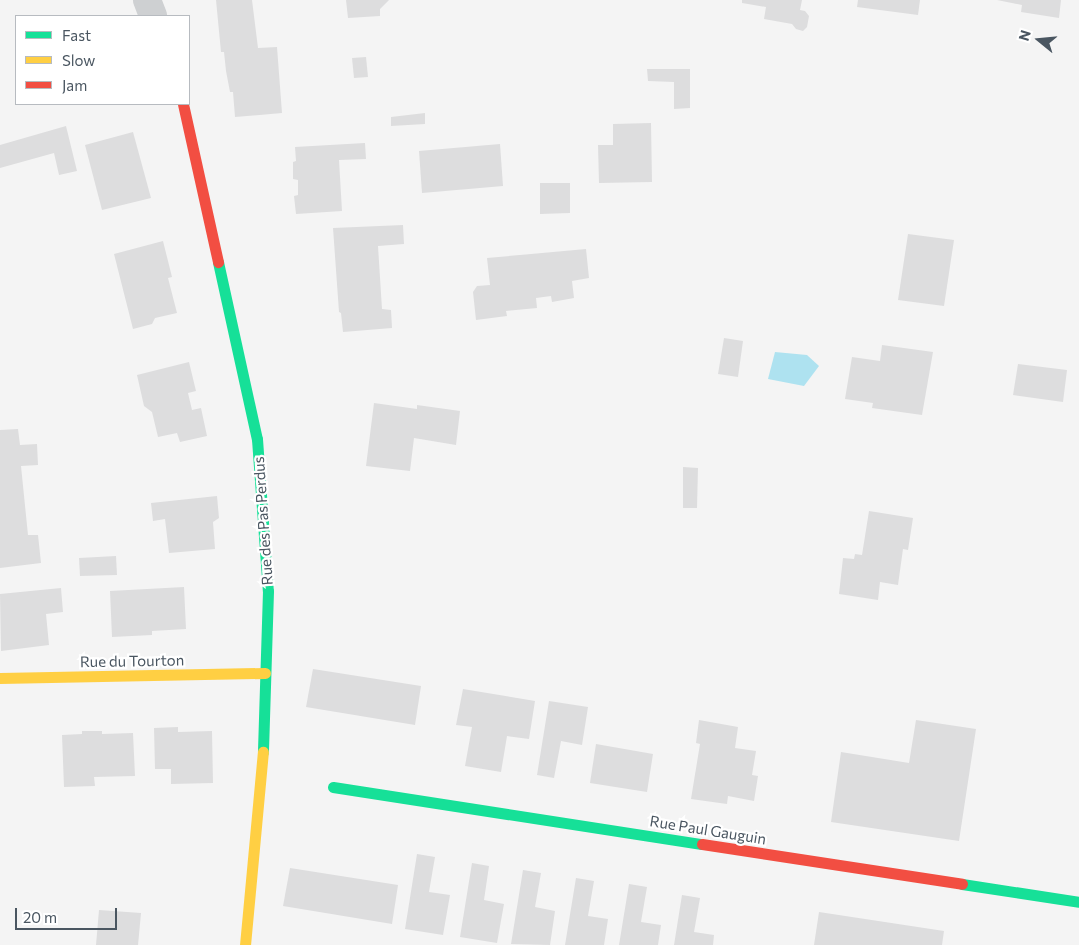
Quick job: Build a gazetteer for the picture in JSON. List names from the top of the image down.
{
  "streets": {
    "street": ["Rue des Pas Perdus", "Rue du Tourton", "Rue Paul Gauguin"]
  },
  "crossings": [
    ["Rue des Pas Perdus", "Rue du Tourton"]
  ],
  "legend": ["Fast", "Slow", "Jam"],
  "scale_bar": "20 m",
  "north": "left"
}
